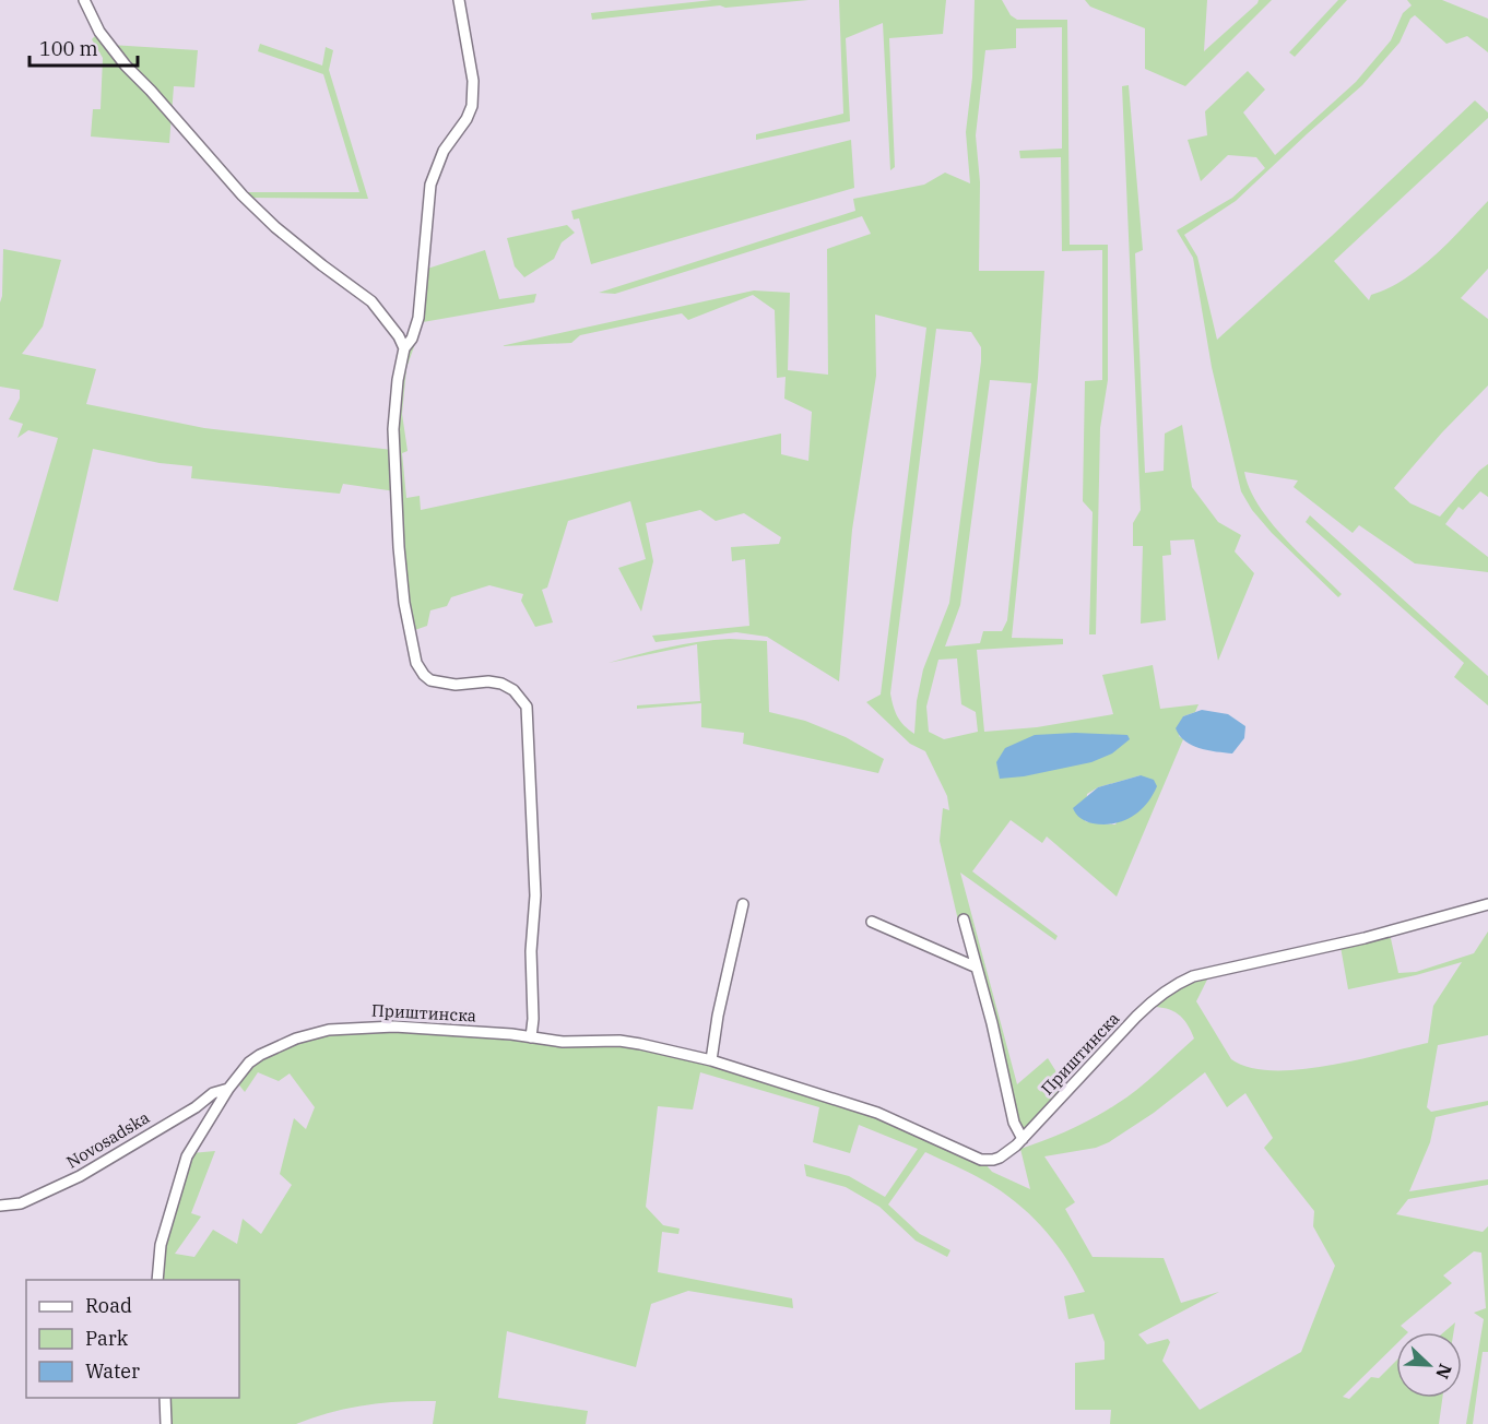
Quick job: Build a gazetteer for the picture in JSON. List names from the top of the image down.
{
  "streets": {
    "street": ["Приштинска", "Novosadska"]
  },
  "crossings": [
    ["Приштинска", "Novosadska"]
  ],
  "legend": ["Road", "Park", "Water"],
  "scale_bar": "100 m",
  "north": "bottom right"
}
